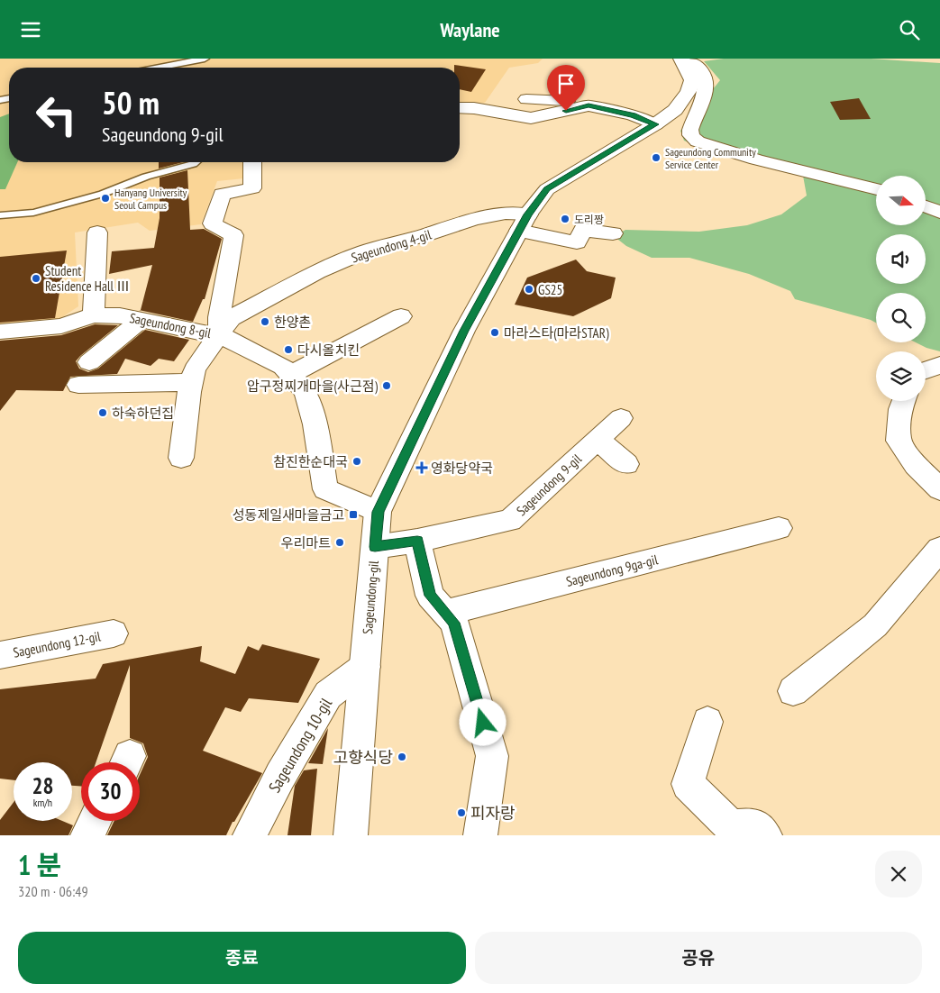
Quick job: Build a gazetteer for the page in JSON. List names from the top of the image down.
{
  "streets": {
    "street": [
      "Sageundong 4-gil",
      "Sageundong 8-gil",
      "Sageundong 9-gil",
      "Sageundong 9ga-gil",
      "Sageundong-gil",
      "Sageundong 12-gil",
      "Sageundong 10-gil"
    ]
  },
  "crossings": [
    ["Sageundong 4-gil", "Sageundong 8-gil"],
    ["Sageundong 4-gil", "Sageundong-gil"],
    ["Sageundong 8-gil", "Sageundong-gil"],
    ["Sageundong 9-gil", "Sageundong-gil"],
    ["Sageundong-gil", "Sageundong 10-gil"]
  ],
  "places": {
    "other": [
      "Sageundong Community Service Center",
      "Hanyang University Seoul Campus",
      "도리짱",
      "Student Residence Hall Ⅲ",
      "GS25",
      "한양촌",
      "마라스타(마라STAR)",
      "다시올치킨",
      "압구정찌개마을(사근점)",
      "하숙하던집",
      "참진한순대국",
      "우리마트",
      "고향식당",
      "피자랑"
    ],
    "health": ["영화당약국"],
    "transit": ["성동제일새마을금고"]
  },
  "north": "right",
  "page": {
    "header": "Waylane",
    "turn": ["50 m", "Sageundong 9-gil"],
    "speed": "28 km/h",
    "limit": "30",
    "heading": ["1 분", "320 m · 06:49"],
    "buttons": ["종료", "공유"]
  }
}
